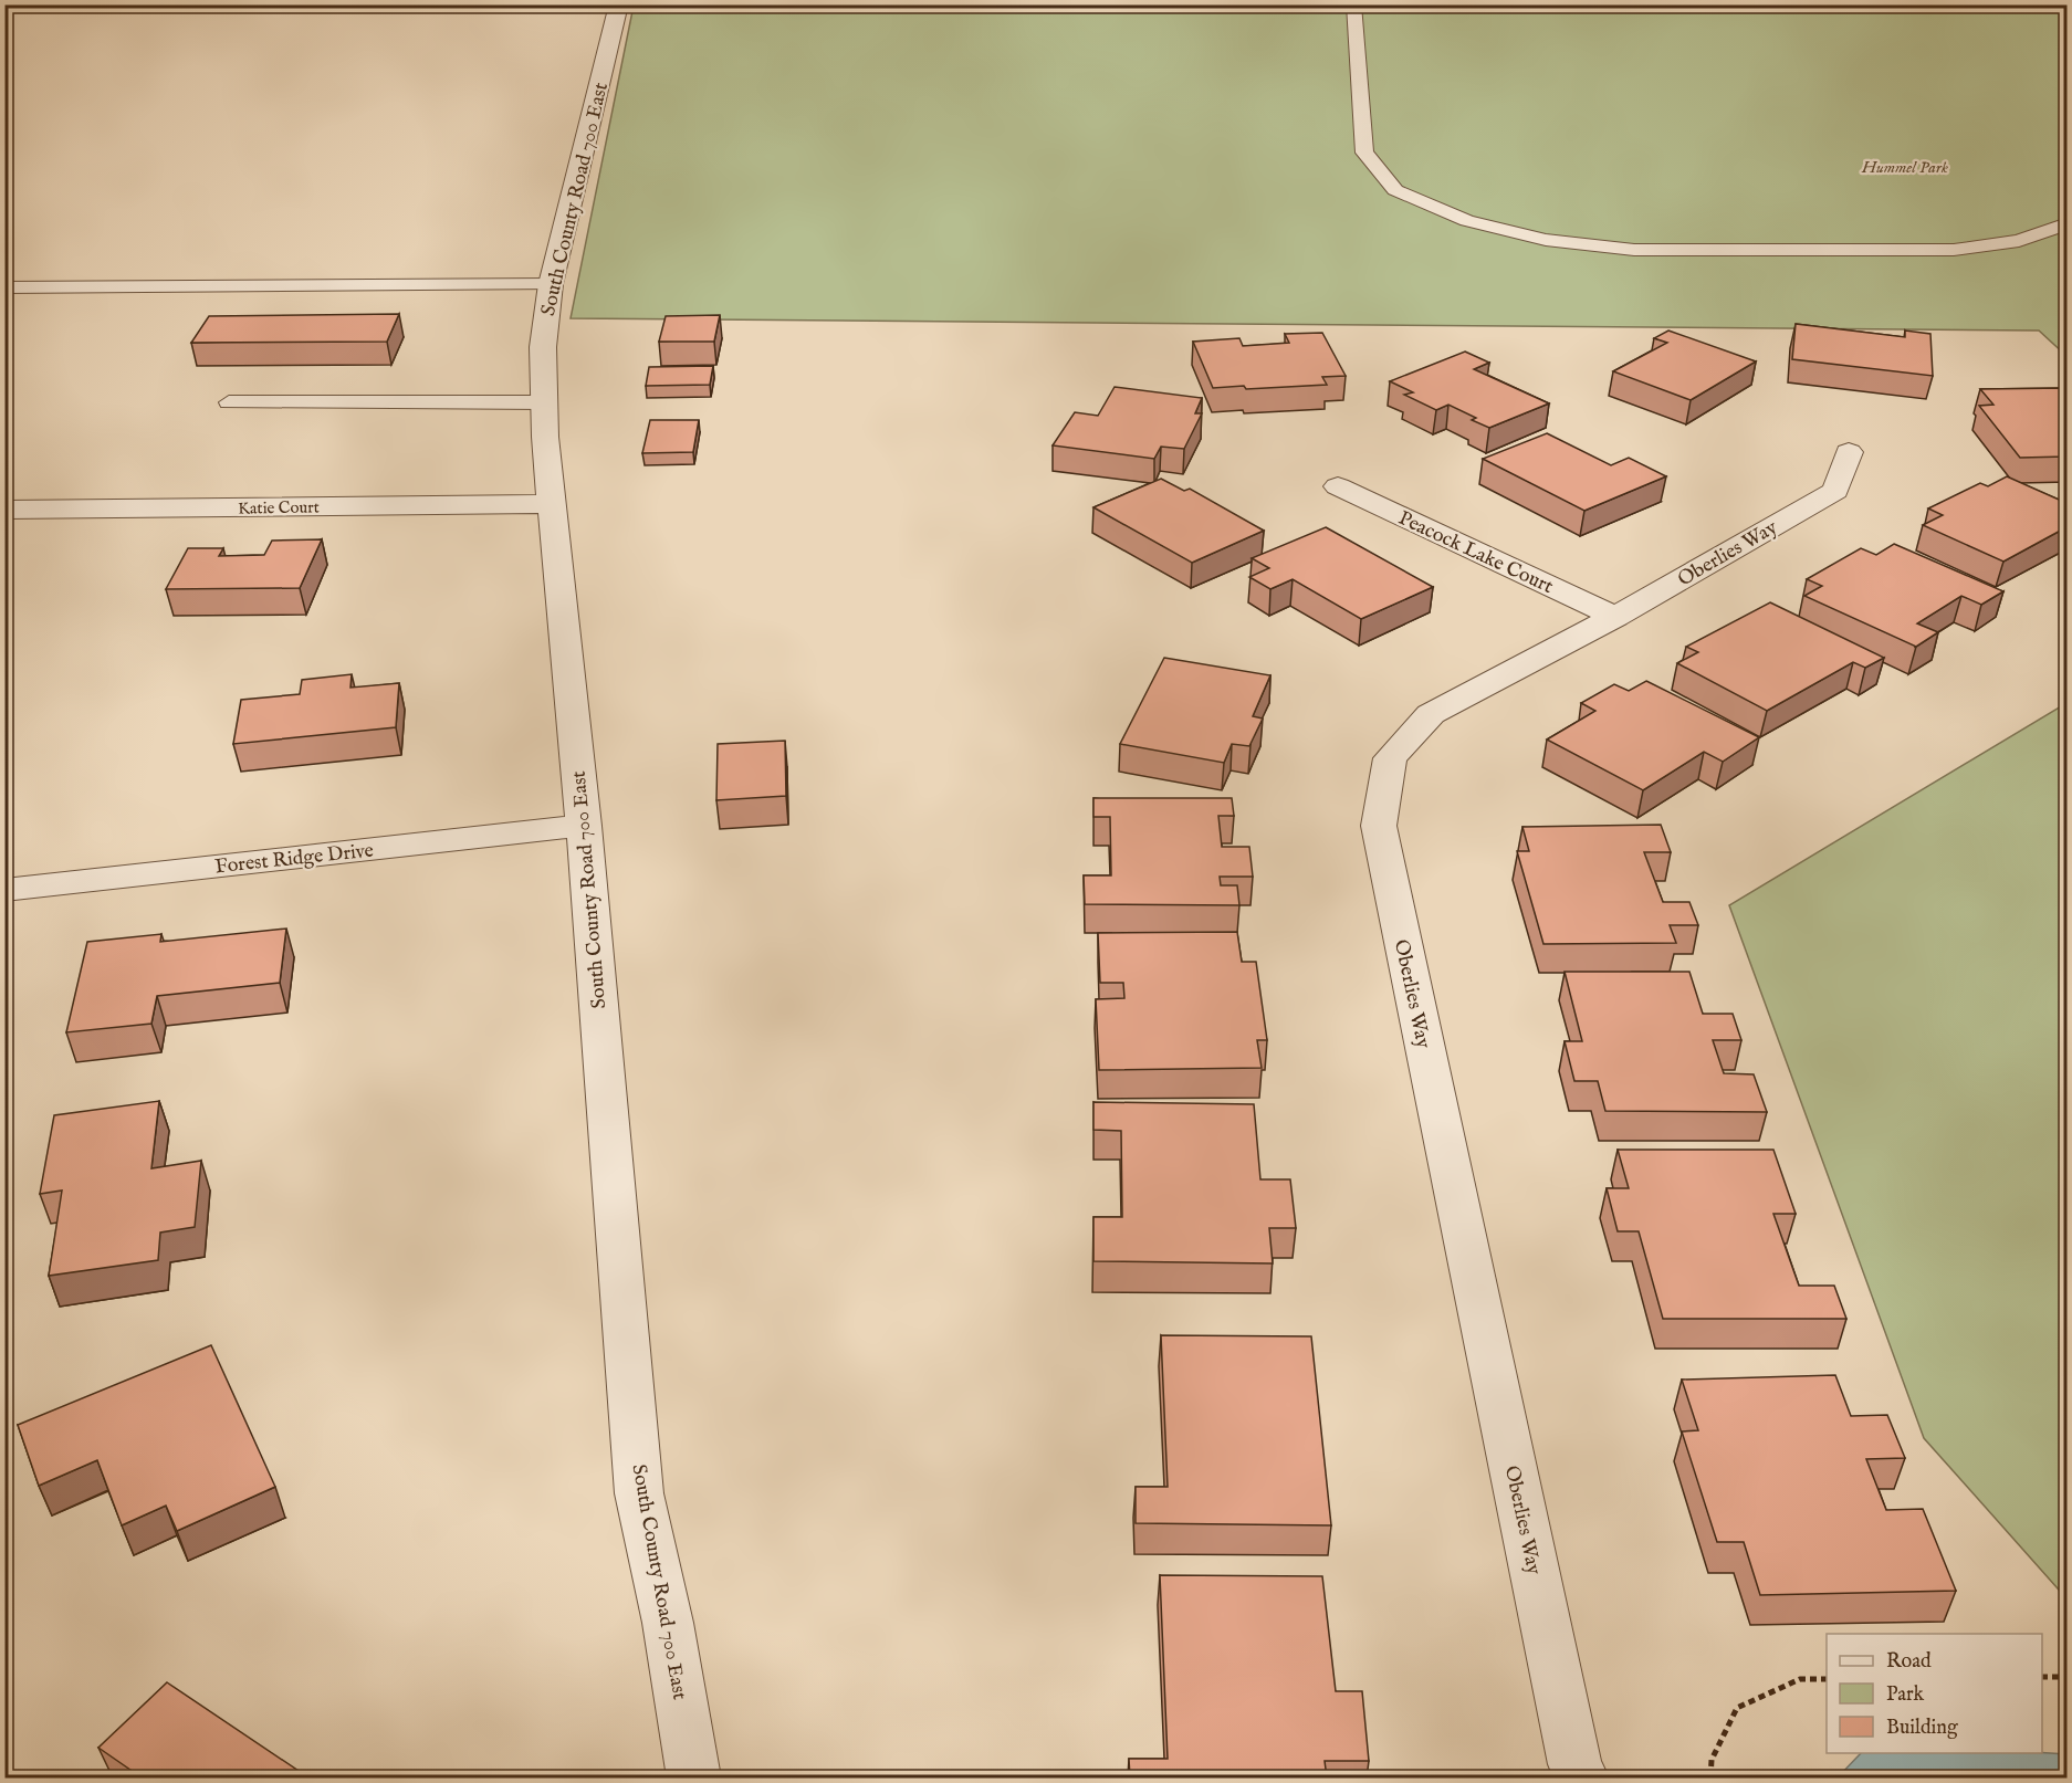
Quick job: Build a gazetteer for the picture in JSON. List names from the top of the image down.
{
  "streets": {
    "street": [
      "South County Road 700 East",
      "Katie Court",
      "Peacock Lake Court",
      "Oberlies Way",
      "Forest Ridge Drive"
    ]
  },
  "crossings": [
    ["South County Road 700 East", "Katie Court"],
    ["South County Road 700 East", "Forest Ridge Drive"],
    ["Peacock Lake Court", "Oberlies Way"]
  ],
  "parks": ["Hummel Park"],
  "legend": ["Road", "Park", "Building"]
}
